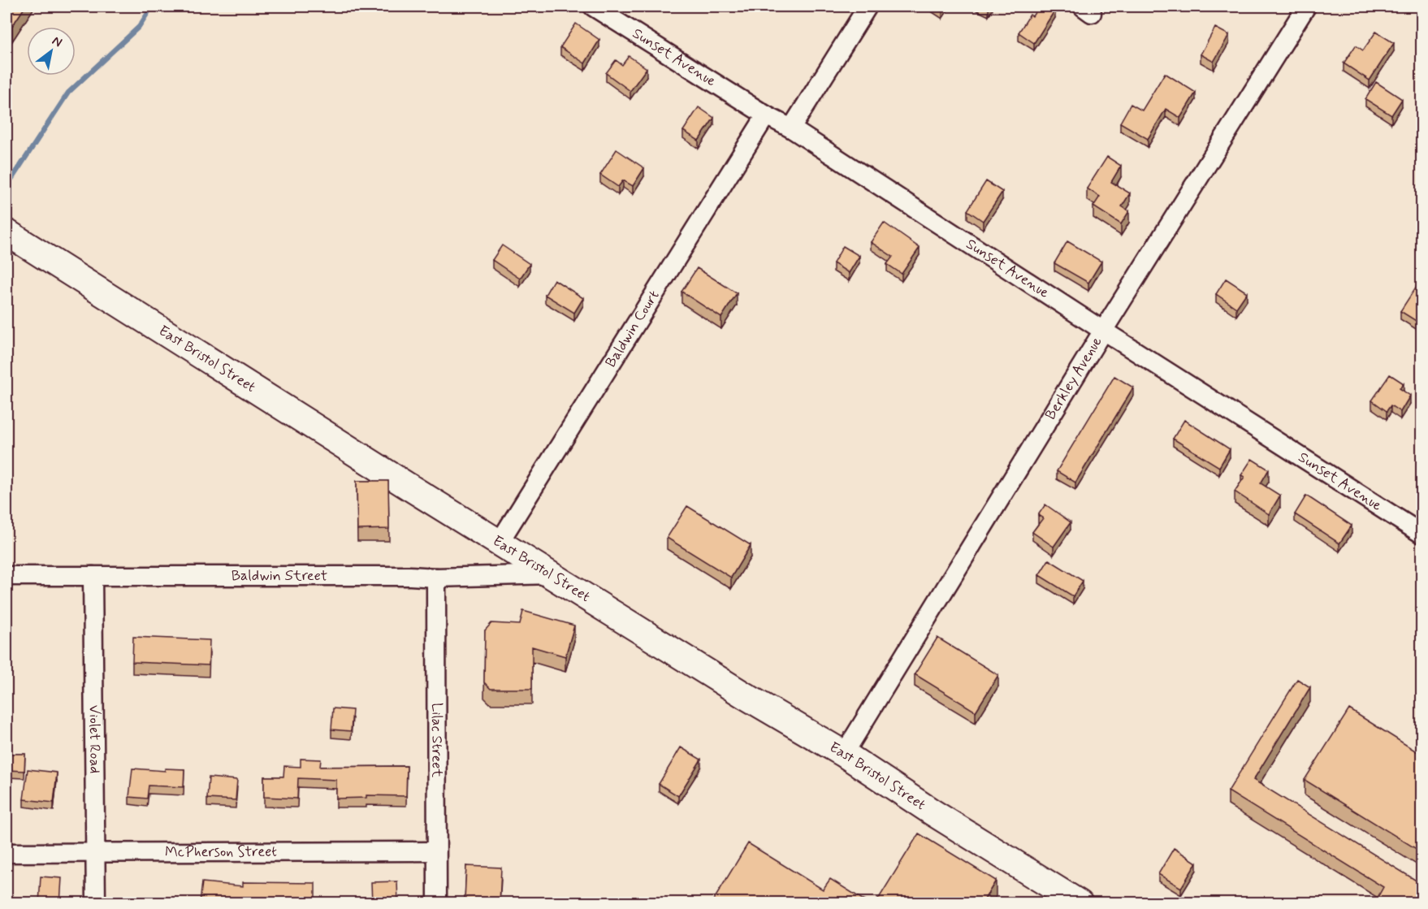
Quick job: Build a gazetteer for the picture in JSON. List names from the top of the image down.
{
  "streets": {
    "main road": ["East Bristol Street"],
    "street": [
      "Sunset Avenue",
      "Baldwin Court",
      "Berkley Avenue",
      "Baldwin Street",
      "Violet Road",
      "Lilac Street",
      "McPherson Street"
    ]
  },
  "crossings": [
    ["Sunset Avenue", "Baldwin Court"],
    ["Sunset Avenue", "Berkley Avenue"],
    ["Baldwin Court", "East Bristol Street"],
    ["East Bristol Street", "Berkley Avenue"],
    ["East Bristol Street", "Baldwin Street"],
    ["Baldwin Street", "Violet Road"],
    ["Baldwin Street", "Lilac Street"],
    ["Violet Road", "McPherson Street"],
    ["Lilac Street", "McPherson Street"]
  ],
  "north": "top right"
}
